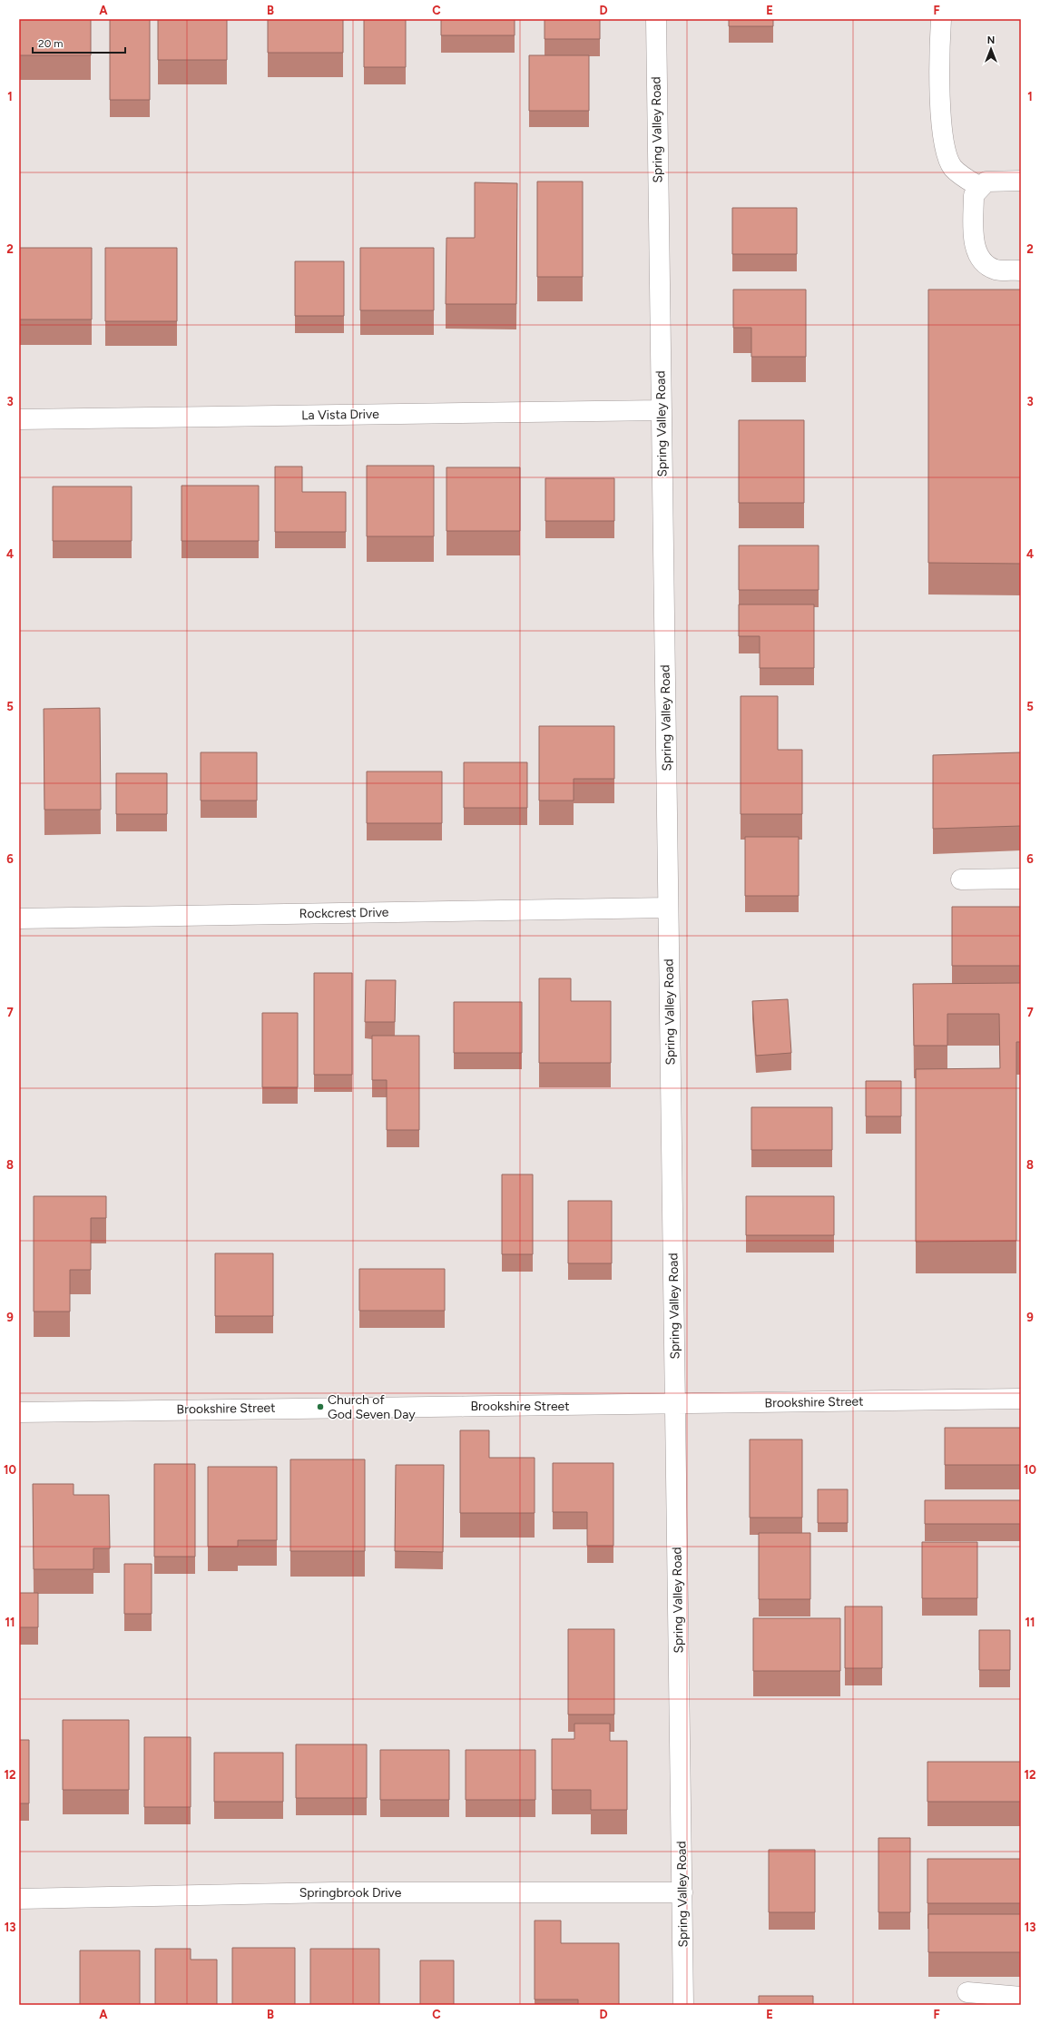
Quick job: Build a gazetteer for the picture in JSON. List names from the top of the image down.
{
  "streets": {
    "street": [
      "Spring Valley Road",
      "La Vista Drive",
      "Rockcrest Drive",
      "Brookshire Street",
      "Springbrook Drive"
    ]
  },
  "crossings": [
    ["Spring Valley Road", "La Vista Drive"],
    ["Spring Valley Road", "Rockcrest Drive"],
    ["Spring Valley Road", "Brookshire Street"],
    ["Spring Valley Road", "Springbrook Drive"]
  ],
  "places": ["Church of God Seven Day"],
  "scale_bar": "20 m",
  "north": "top",
  "grid": {
    "columns": [
      "A",
      "B",
      "C",
      "D",
      "E",
      "F"
    ],
    "rows": [
      "1",
      "2",
      "3",
      "4",
      "5",
      "6",
      "7",
      "8",
      "9",
      "10",
      "11",
      "12",
      "13"
    ]
  }
}
